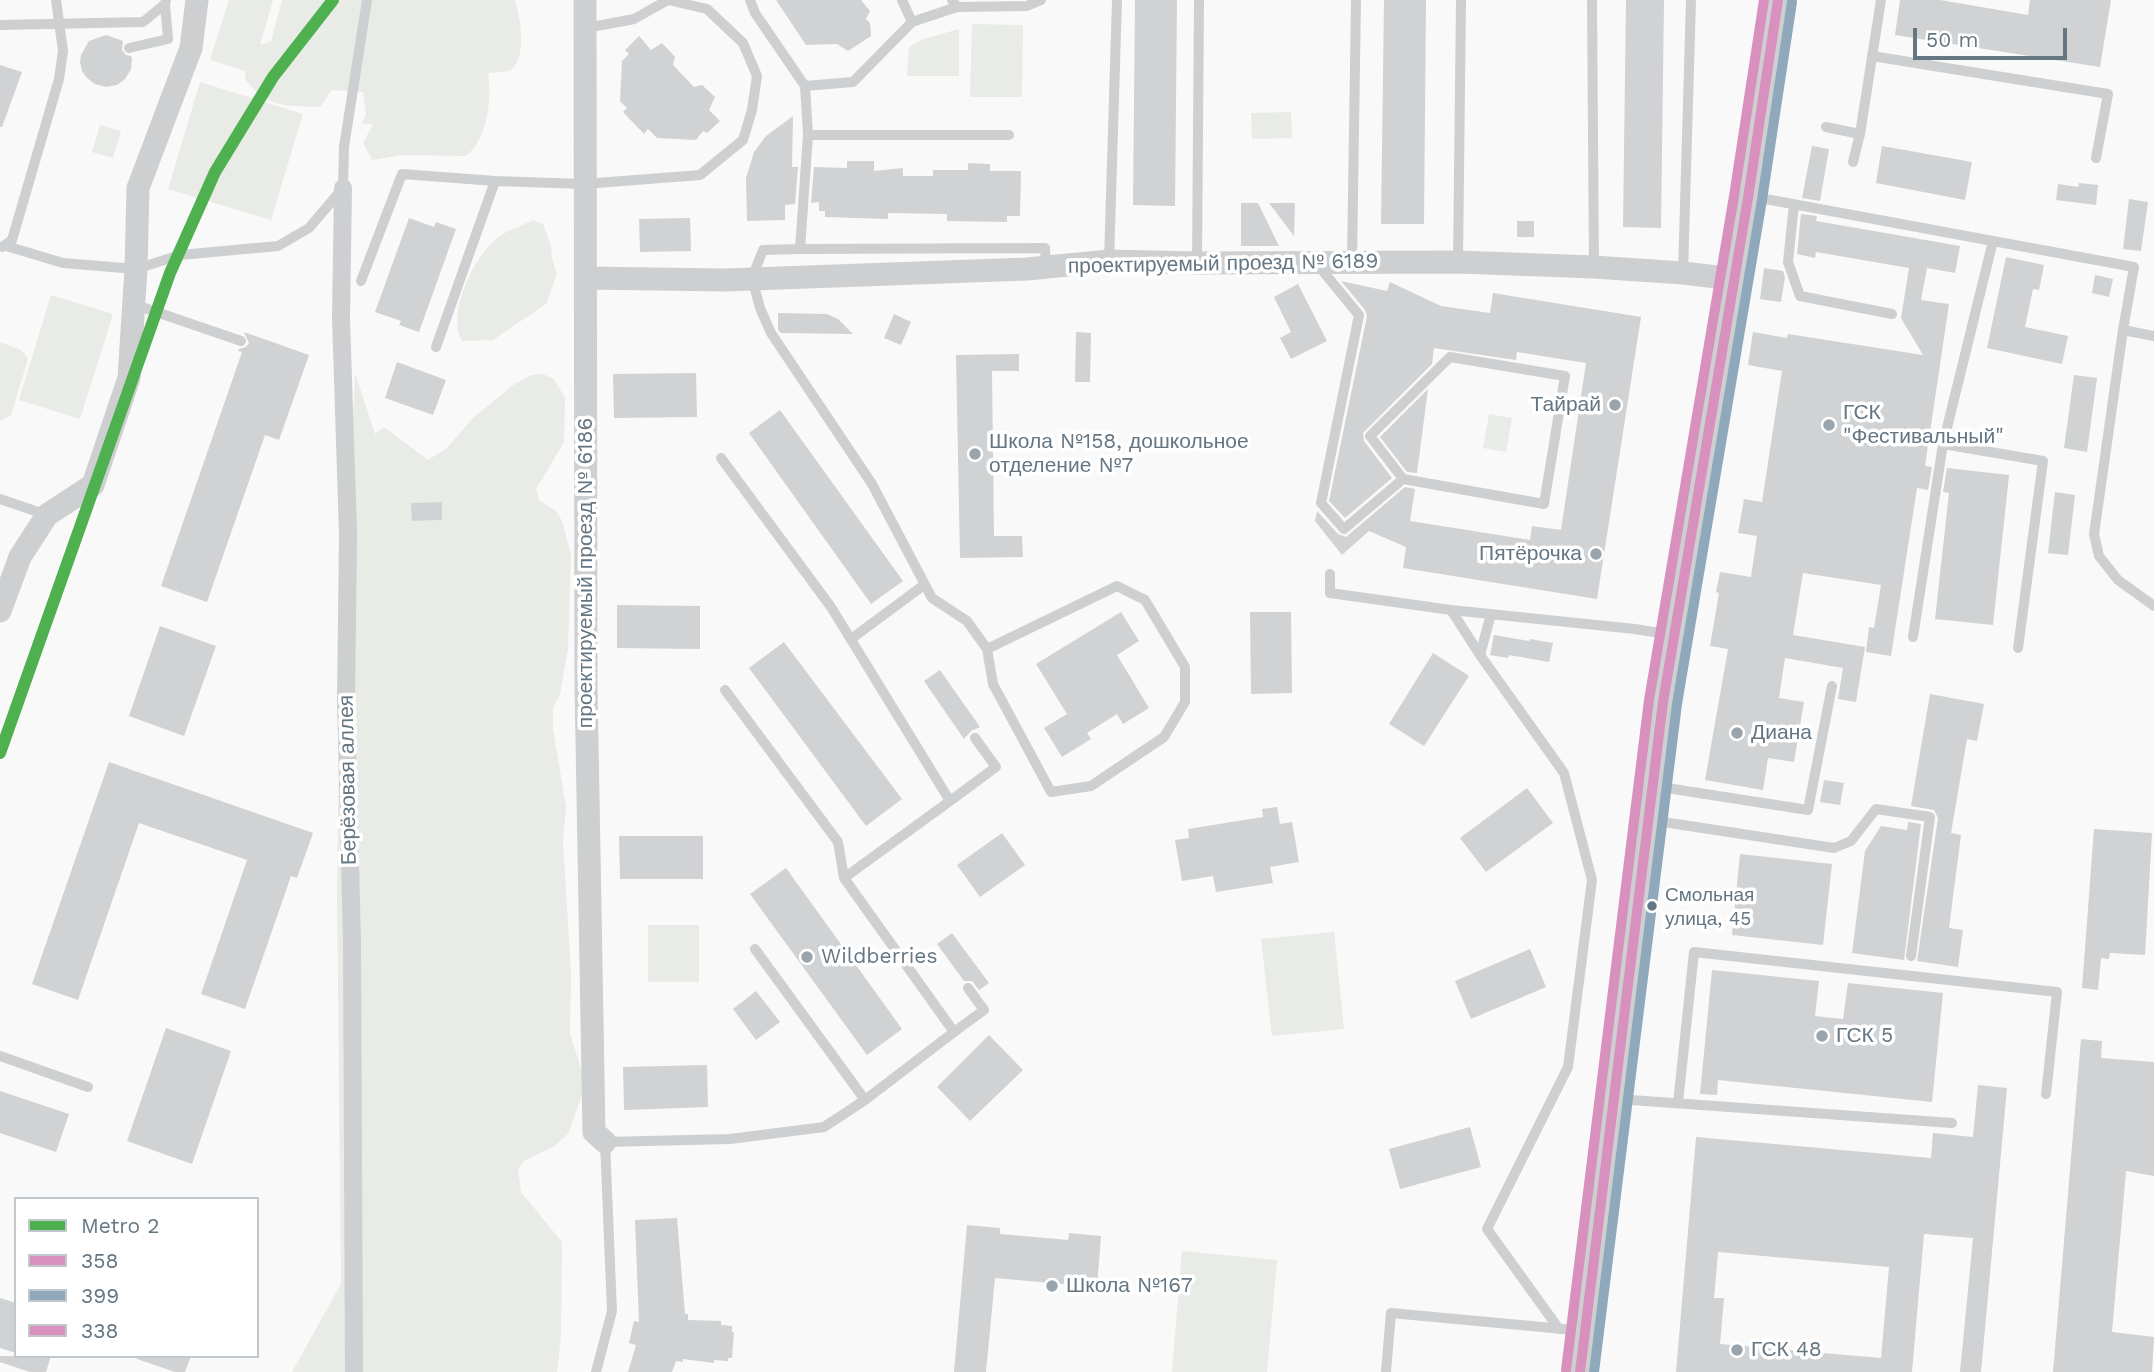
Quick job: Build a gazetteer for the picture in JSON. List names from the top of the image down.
{
  "streets": {
    "street": ["проектируемый проезд № 6189", "проектируемый проезд № 6186", "Берёзовая аллея"]
  },
  "crossings": [
    ["проектируемый проезд № 6189", "проектируемый проезд № 6186"]
  ],
  "places": [
    "Тайрай",
    "ГСК \"Фестивальный\"",
    "Школа №158, дошкольное отделение №7",
    "Пятёрочка",
    "Диана",
    "Смольная улица, 45",
    "Wildberries",
    "ГСК 5",
    "Школа №167",
    "ГСК 48"
  ],
  "lines": [
    "metro line 2",
    "transit line 358",
    "transit line 338",
    "transit line 399"
  ],
  "legend": [
    "Metro 2",
    "358",
    "399",
    "338"
  ],
  "scale_bar": "50 m"
}
